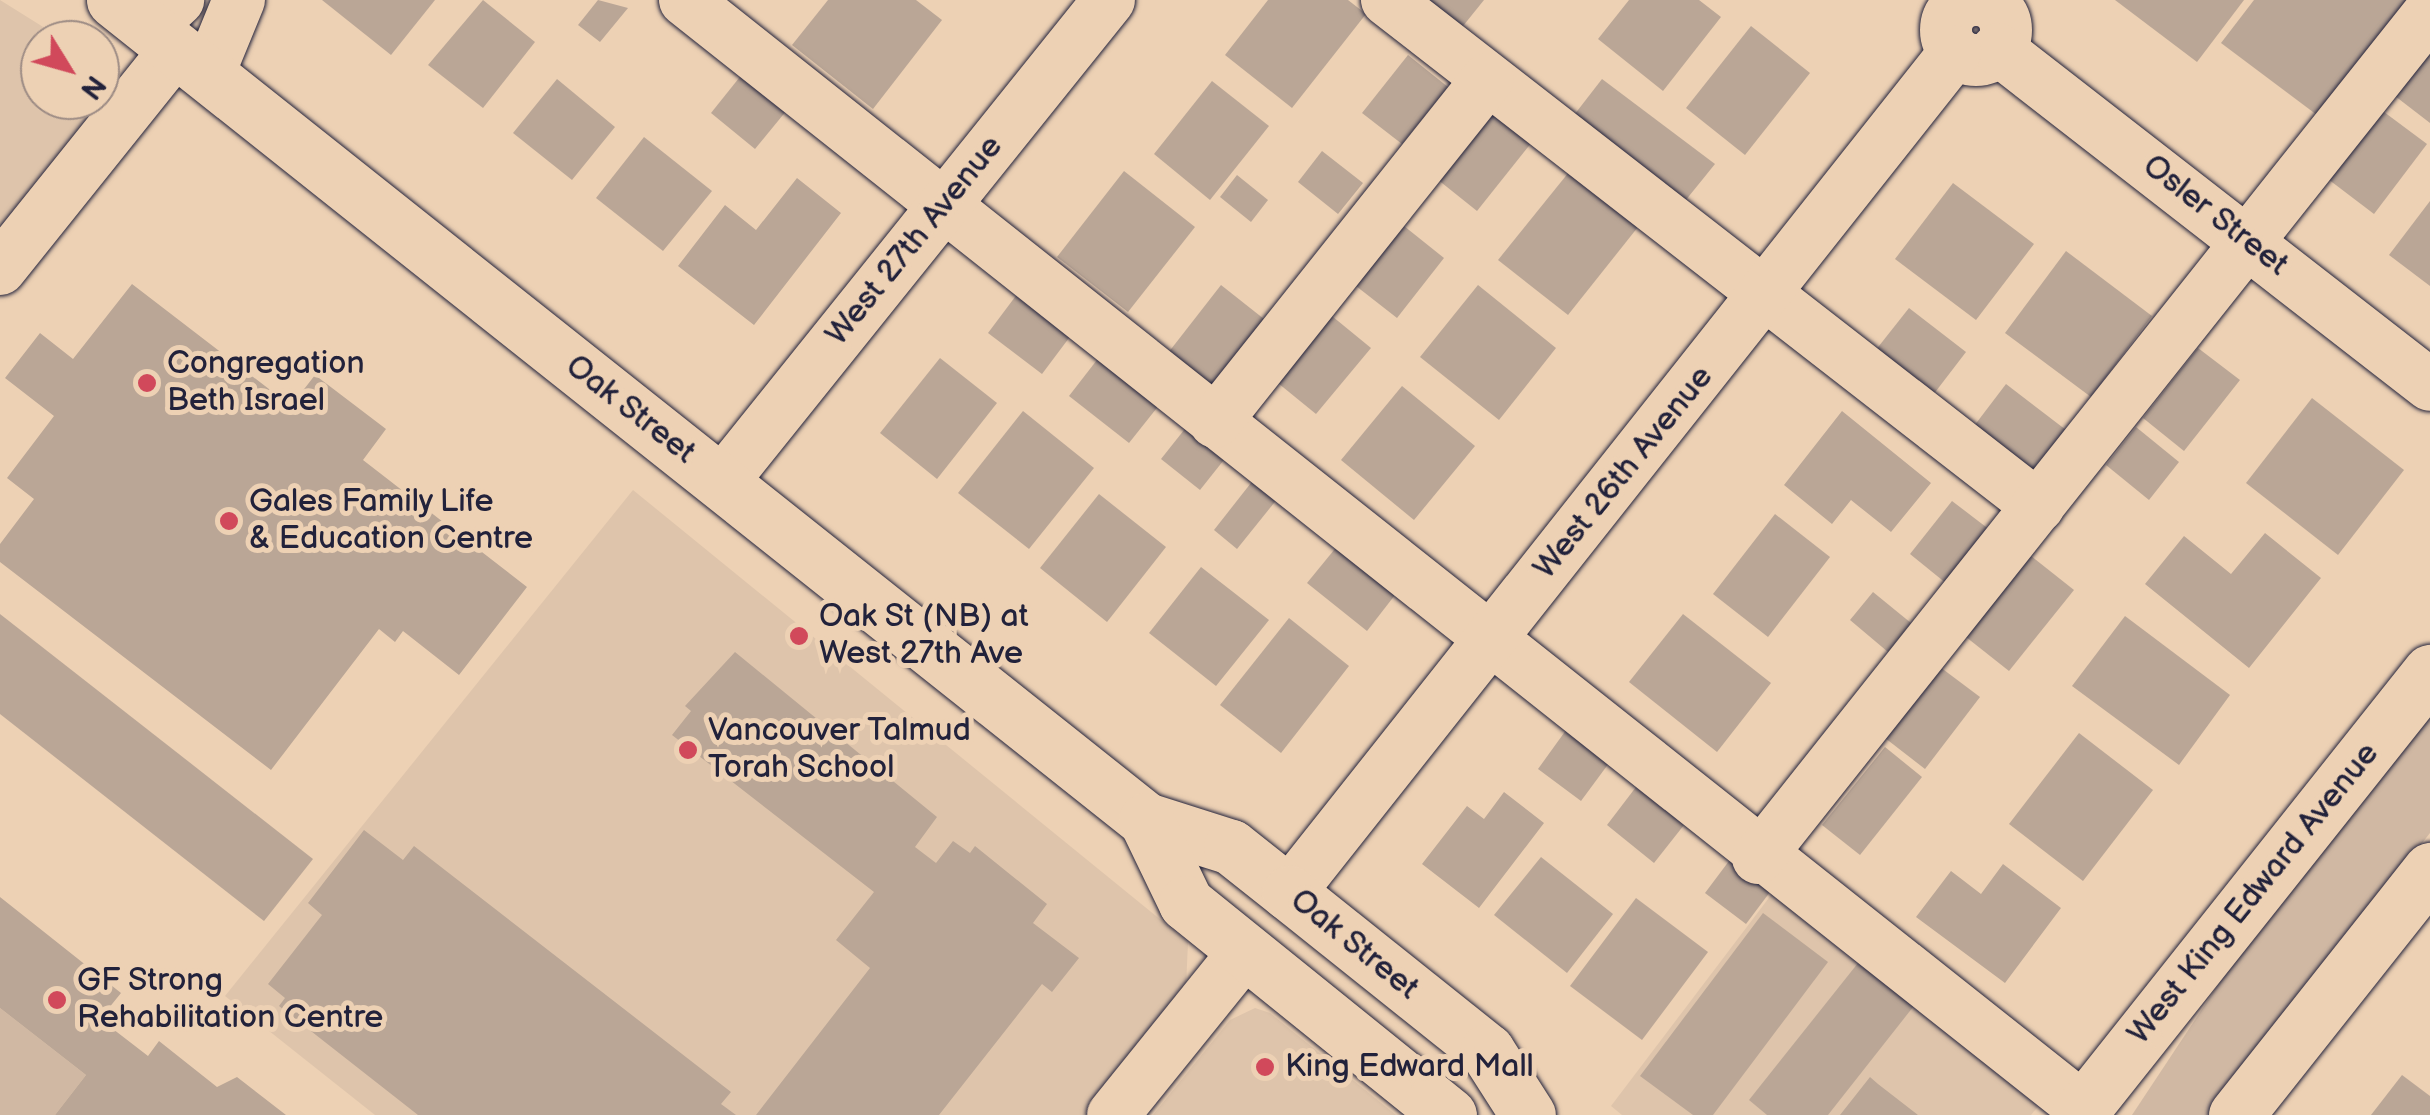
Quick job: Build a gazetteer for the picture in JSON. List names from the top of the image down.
{
  "streets": {
    "main road": ["Oak Street", "West King Edward Avenue"],
    "street": ["Osler Street", "West 27th Avenue", "West 26th Avenue"]
  },
  "crossings": [
    ["Osler Street", "West 26th Avenue"],
    ["West 27th Avenue", "Oak Street"],
    ["Oak Street", "West 26th Avenue"]
  ],
  "places": [
    "Congregation Beth Israel",
    "Gales Family Life & Education Centre",
    "Oak St (NB) at West 27th Ave",
    "Vancouver Talmud Torah School",
    "GF Strong Rehabilitation Centre",
    "King Edward Mall"
  ],
  "north": "bottom right"
}
